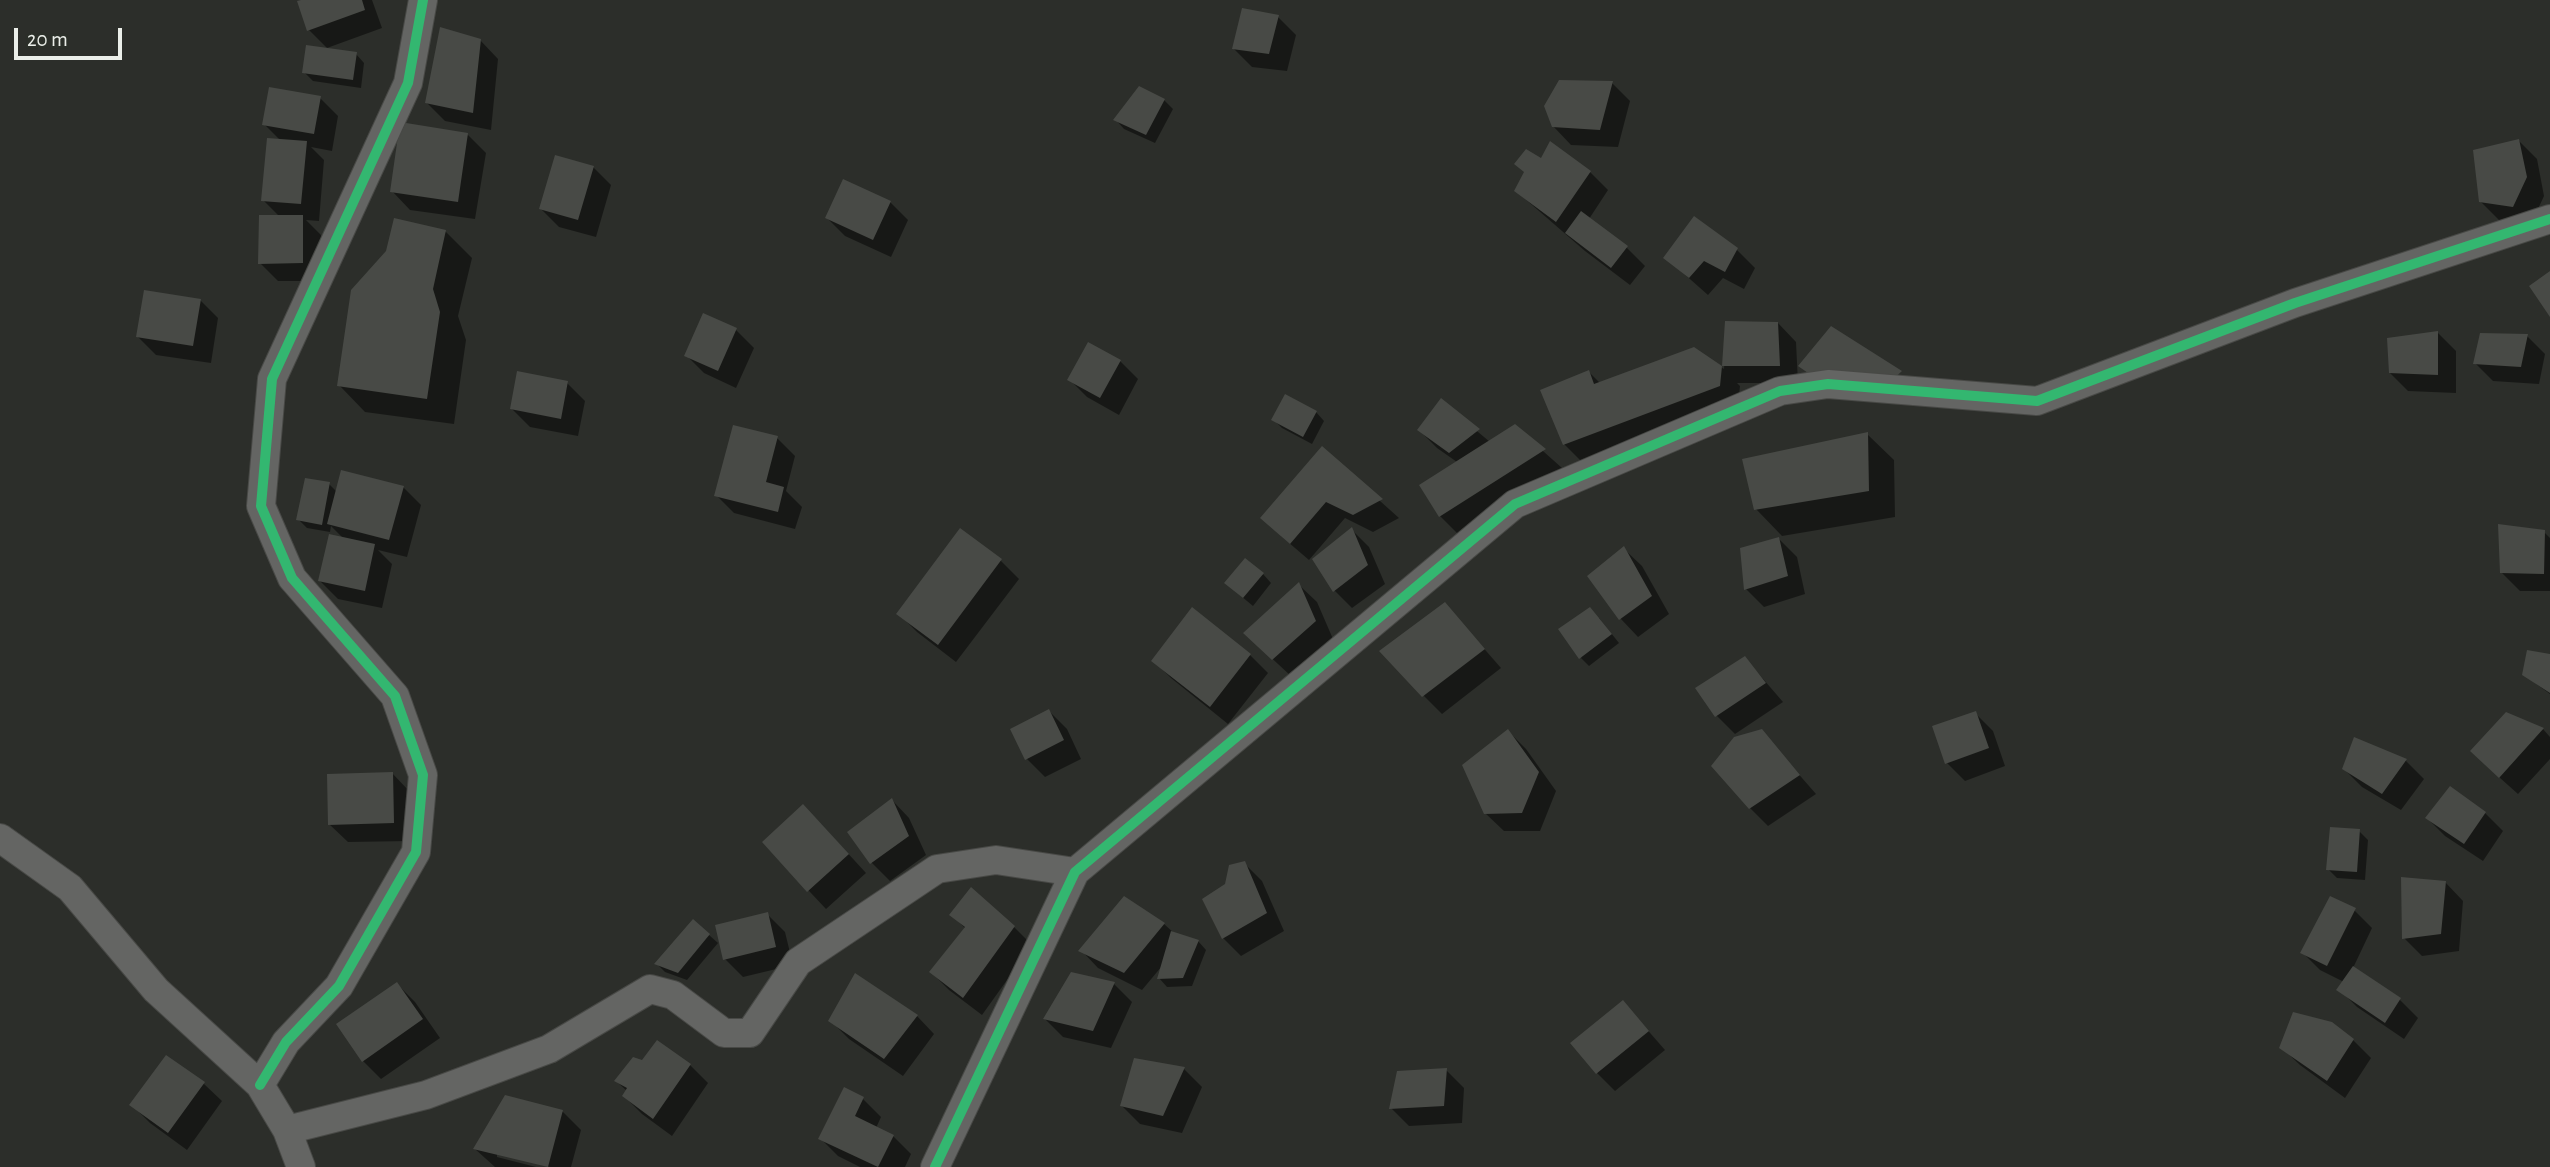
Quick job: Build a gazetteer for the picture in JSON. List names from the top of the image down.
{
  "scale_bar": "20 m"
}
